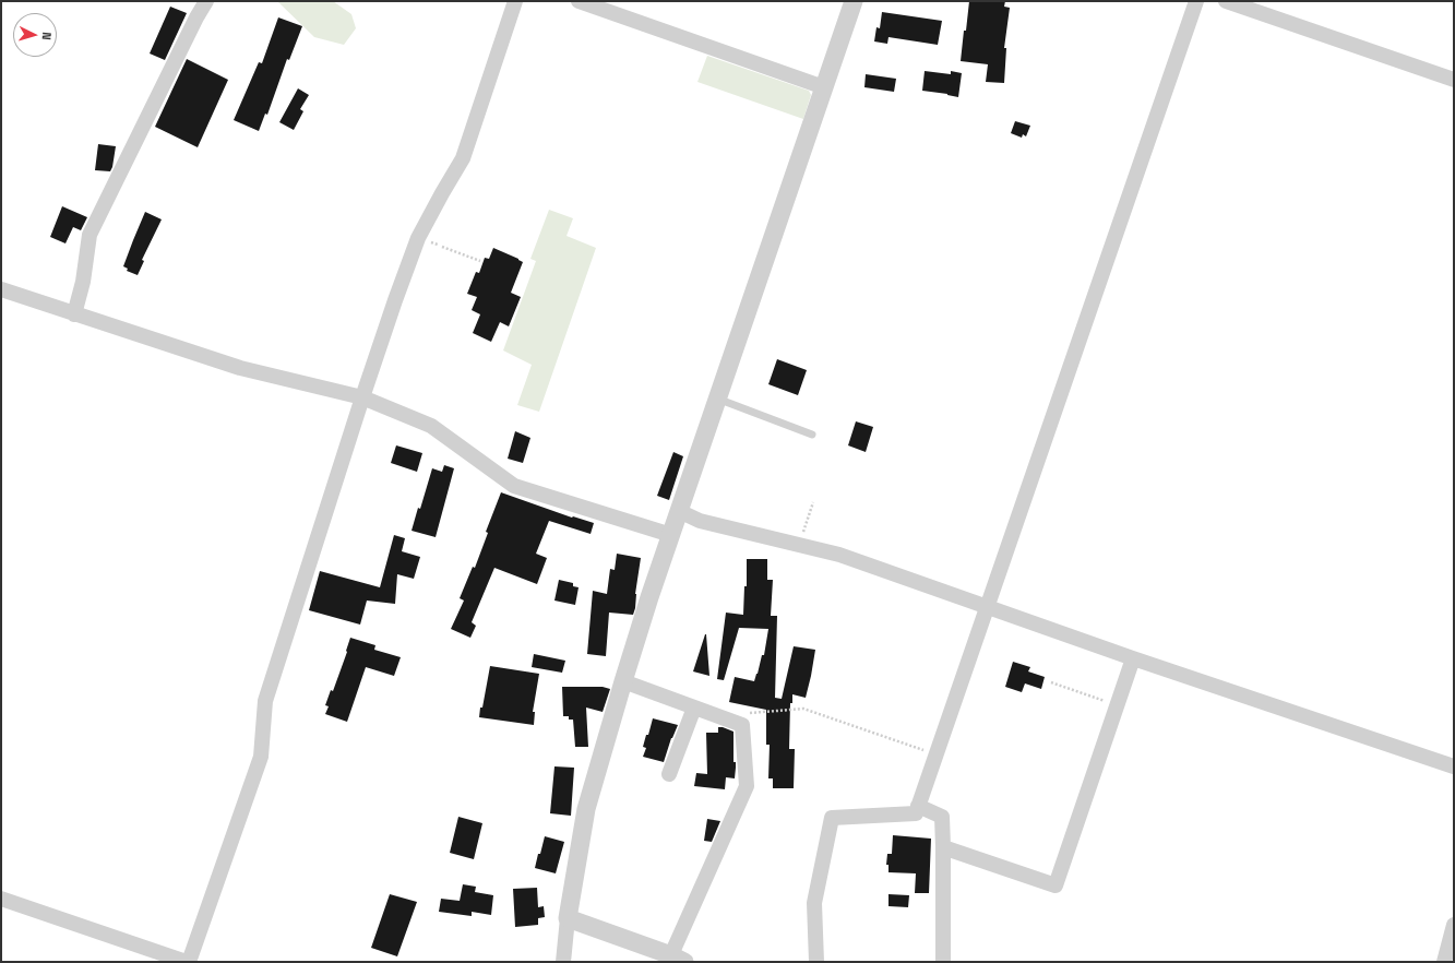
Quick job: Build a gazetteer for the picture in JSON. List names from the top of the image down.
{
  "north": "right"
}
